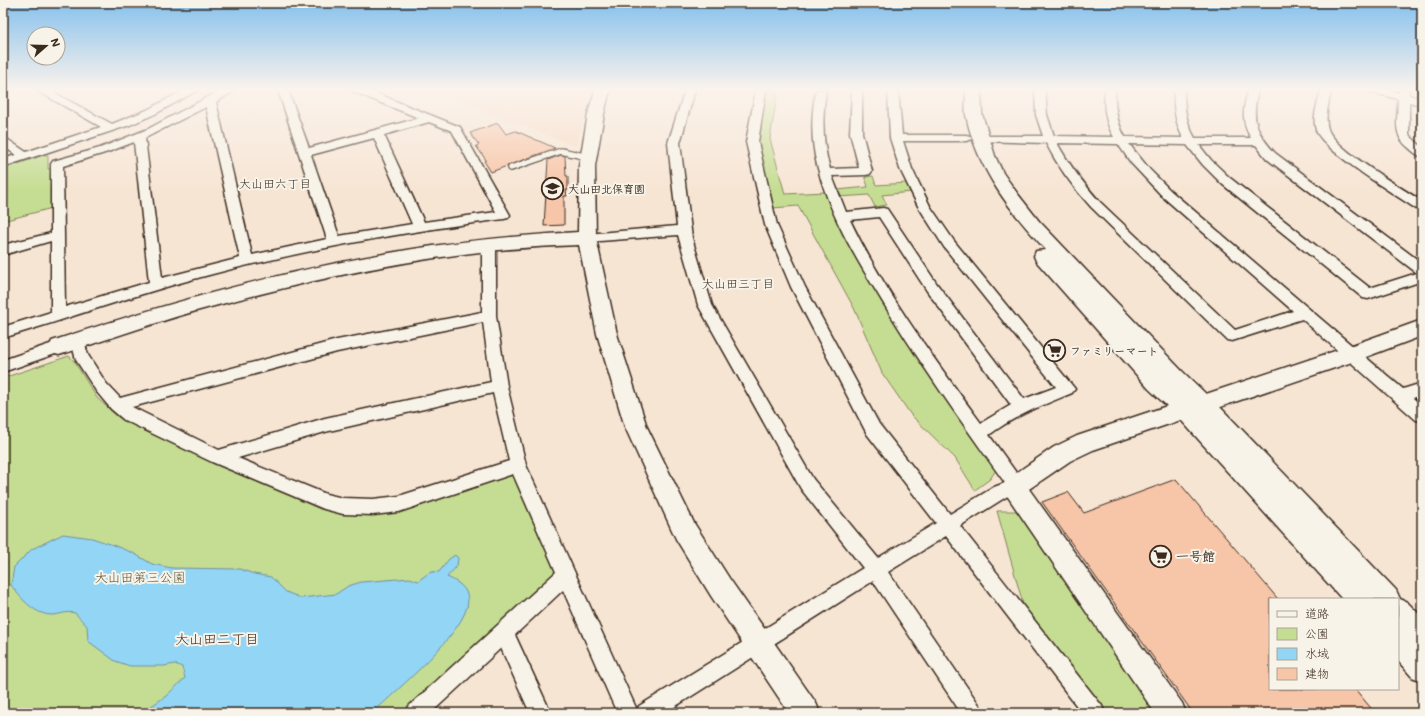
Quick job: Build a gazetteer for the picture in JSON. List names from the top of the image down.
{
  "districts": ["大山田六丁目", "大山田三丁目", "大山田二丁目"],
  "parks": ["大山田第三公園"],
  "places": {
    "school or university": ["大山田北保育園"],
    "supermarket": ["ファミリーマート", "一号館"]
  },
  "legend": [
    "道路",
    "公園",
    "水域",
    "建物"
  ],
  "north": "right"
}
